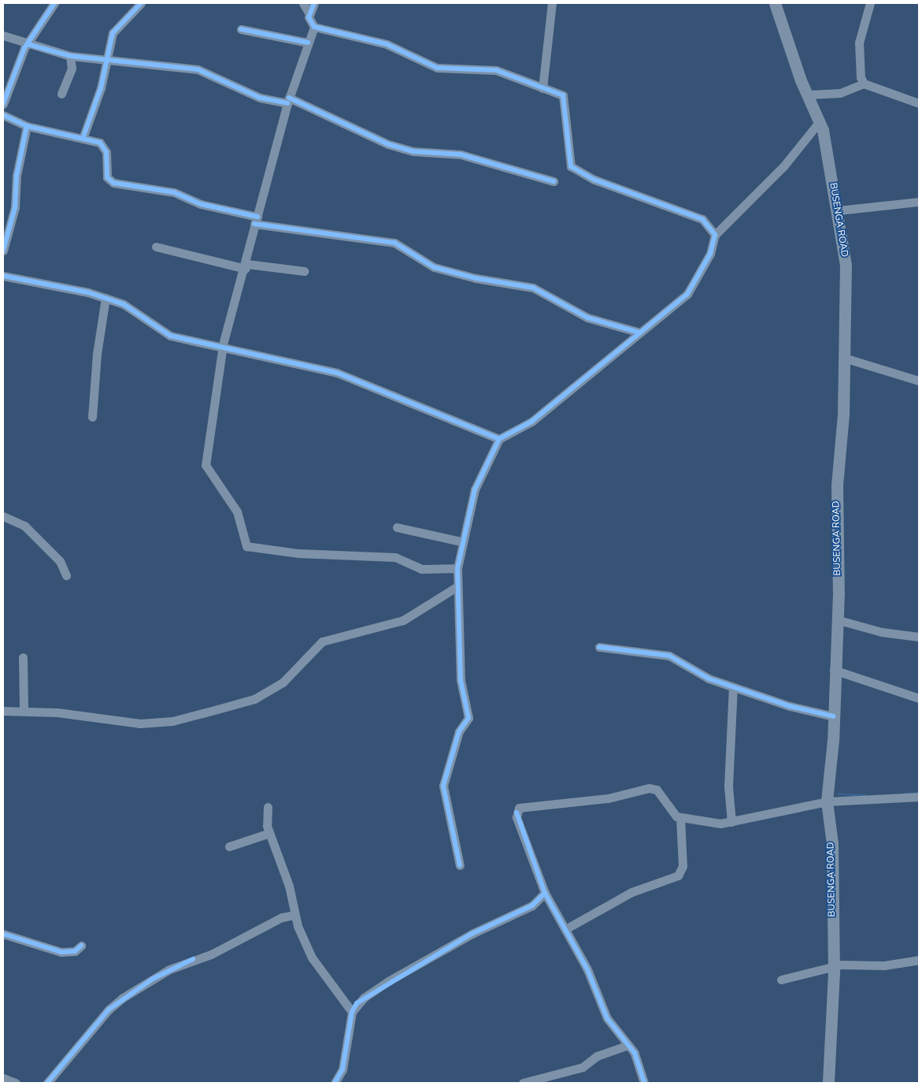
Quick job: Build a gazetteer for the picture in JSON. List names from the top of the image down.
{
  "streets": {
    "street": ["BUSENGA ROAD"]
  }
}
